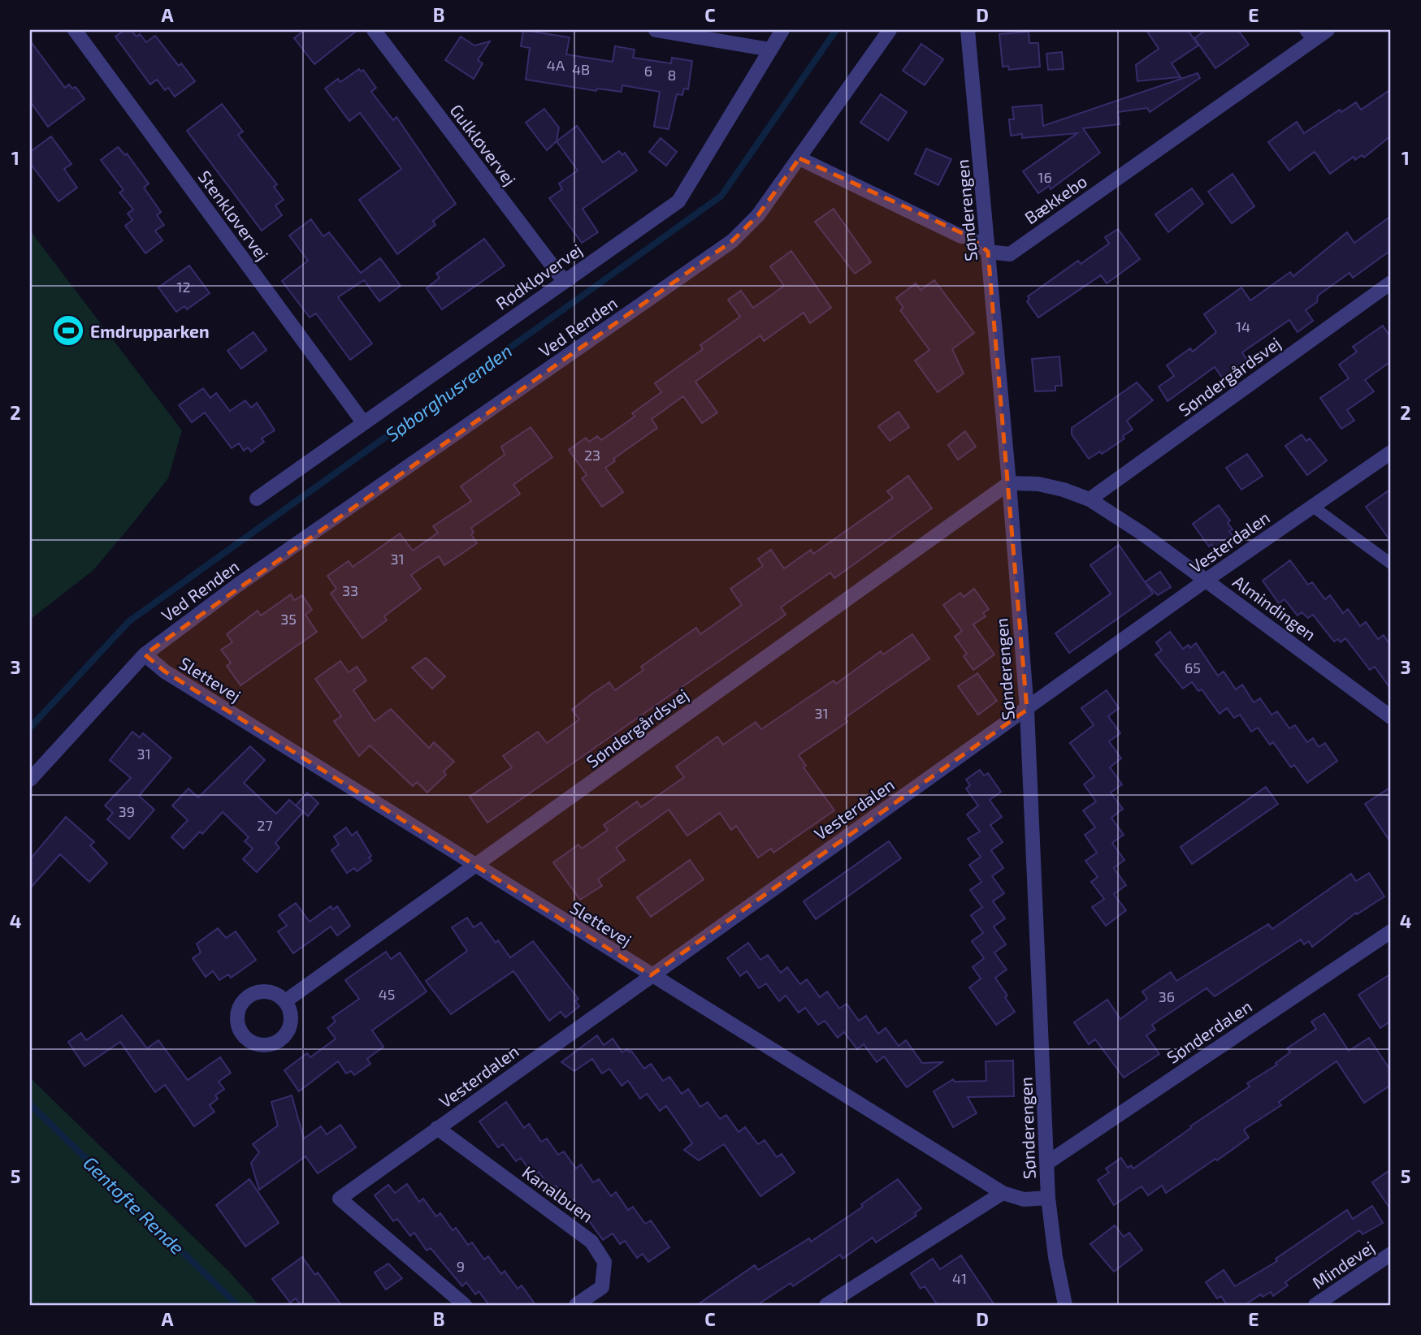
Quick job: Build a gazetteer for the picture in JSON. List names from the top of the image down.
{
  "streets": {
    "street": [
      "Gulkløvervej",
      "Bækkebo",
      "Sønderengen",
      "Stenkløvervej",
      "Rødkløvervej",
      "Ved Renden",
      "Søndergårdsvej",
      "Vesterdalen",
      "Almindingen",
      "Slettevej",
      "Sønderdalen",
      "Kanalbuen",
      "Mindevej"
    ]
  },
  "crossings": [
    ["Gulkløvervej", "Rødkløvervej"],
    ["Bækkebo", "Sønderengen"],
    ["Sønderengen", "Søndergårdsvej"],
    ["Sønderengen", "Vesterdalen"],
    ["Sønderengen", "Almindingen"],
    ["Sønderengen", "Slettevej"],
    ["Sønderengen", "Sønderdalen"],
    ["Stenkløvervej", "Rødkløvervej"],
    ["Ved Renden", "Slettevej"],
    ["Søndergårdsvej", "Almindingen"],
    ["Søndergårdsvej", "Slettevej"],
    ["Vesterdalen", "Almindingen"],
    ["Vesterdalen", "Slettevej"],
    ["Vesterdalen", "Kanalbuen"]
  ],
  "water": ["Søborghusrenden", "Gentofte Rende"],
  "places": {
    "sports": ["Emdrupparken"]
  },
  "house_numbers": [
    "4A",
    "4B",
    "6",
    "8",
    "16",
    "12",
    "14",
    "23",
    "31",
    "33",
    "35",
    "65",
    "31",
    "31",
    "39",
    "27",
    "45",
    "36",
    "9",
    "41"
  ],
  "grid": {
    "columns": [
      "A",
      "B",
      "C",
      "D",
      "E"
    ],
    "rows": [
      "1",
      "2",
      "3",
      "4",
      "5"
    ]
  }
}
